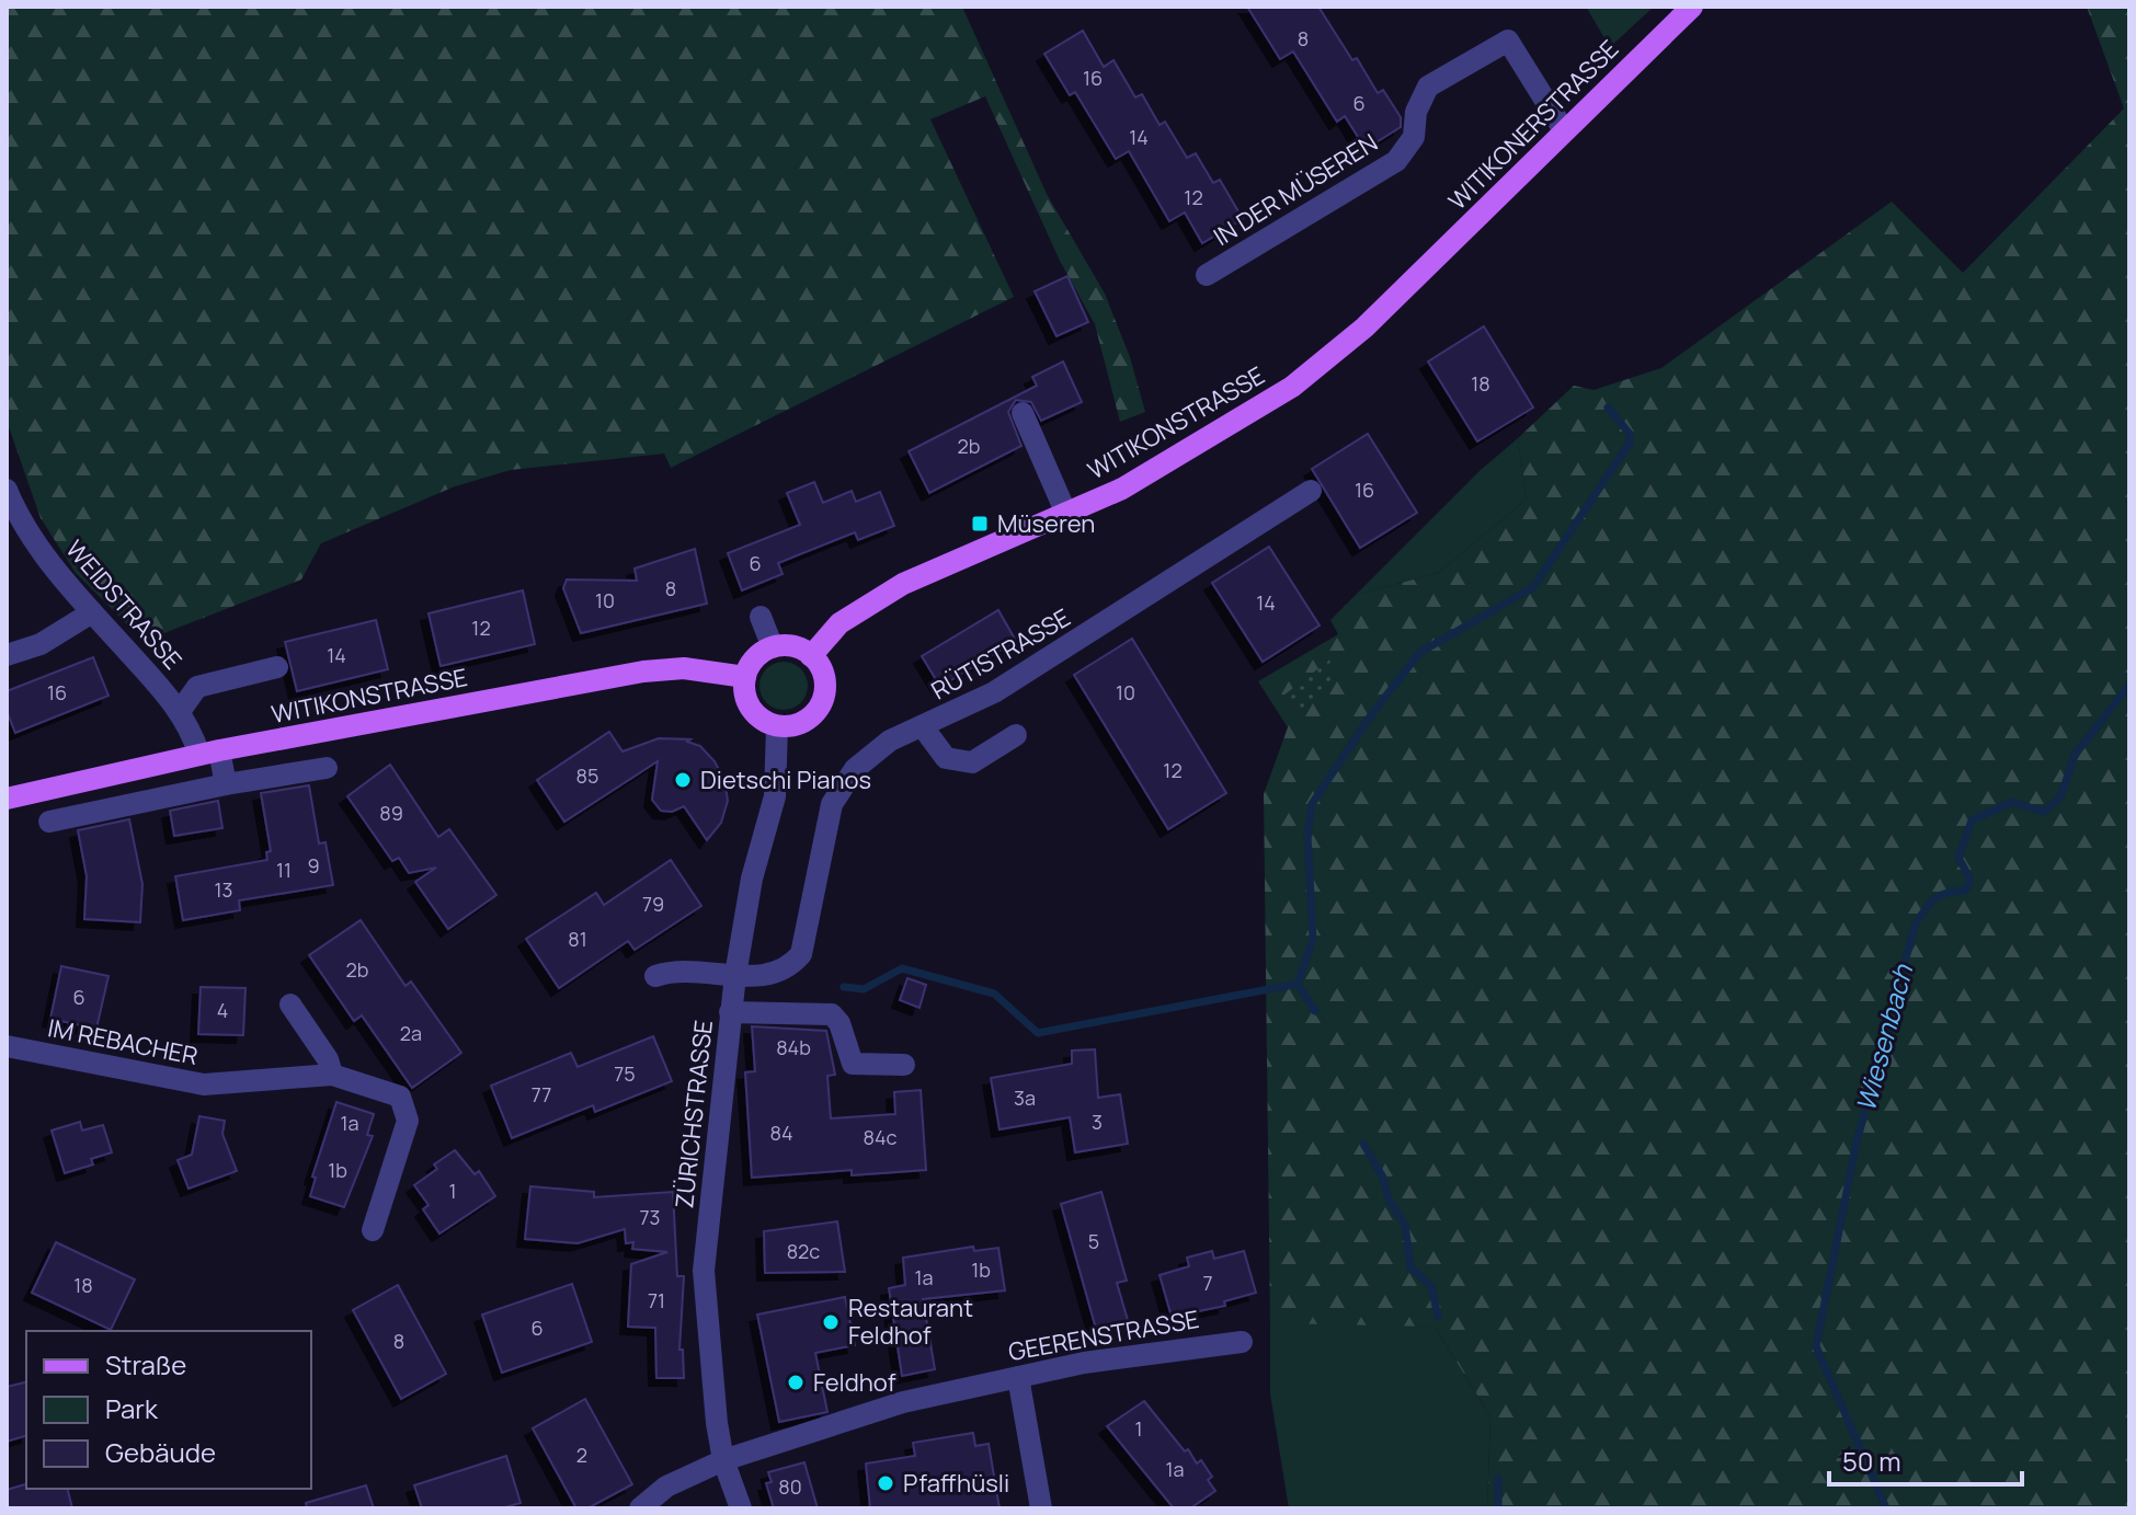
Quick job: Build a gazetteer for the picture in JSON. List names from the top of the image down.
{
  "streets": {
    "main road": ["WITIKONERSTRASSE", "WITIKONSTRASSE"],
    "street": [
      "IN DER MÜSEREN",
      "WEIDSTRASSE",
      "RÜTISTRASSE",
      "IM REBACHER",
      "ZÜRICHSTRASSE",
      "GEERENSTRASSE"
    ]
  },
  "crossings": [
    ["WITIKONERSTRASSE", "IN DER MÜSEREN"],
    ["WITIKONERSTRASSE", "WITIKONSTRASSE"],
    ["WITIKONSTRASSE", "WEIDSTRASSE"],
    ["WITIKONSTRASSE", "ZÜRICHSTRASSE"],
    ["RÜTISTRASSE", "ZÜRICHSTRASSE"],
    ["ZÜRICHSTRASSE", "GEERENSTRASSE"]
  ],
  "water": ["Wiesenbach"],
  "places": {
    "transit": ["Müseren"],
    "other": [
      "Dietschi Pianos",
      "Restaurant Feldhof",
      "Feldhof",
      "Pfaffhüsli"
    ]
  },
  "house_numbers": [
    "8",
    "16",
    "6",
    "14",
    "12",
    "18",
    "2b",
    "16",
    "6",
    "8",
    "10",
    "14",
    "12",
    "14",
    "16",
    "10",
    "12",
    "85",
    "89",
    "9",
    "11",
    "13",
    "79",
    "81",
    "2b",
    "6",
    "4",
    "2a",
    "84b",
    "75",
    "77",
    "3a",
    "3",
    "1a",
    "84",
    "84c",
    "1b",
    "1",
    "73",
    "5",
    "82c",
    "1b",
    "1a",
    "7",
    "18",
    "71",
    "6",
    "8",
    "1",
    "2",
    "1a",
    "80"
  ],
  "legend": ["Straße", "Park", "Gebäude"],
  "scale_bar": "50 m"
}
